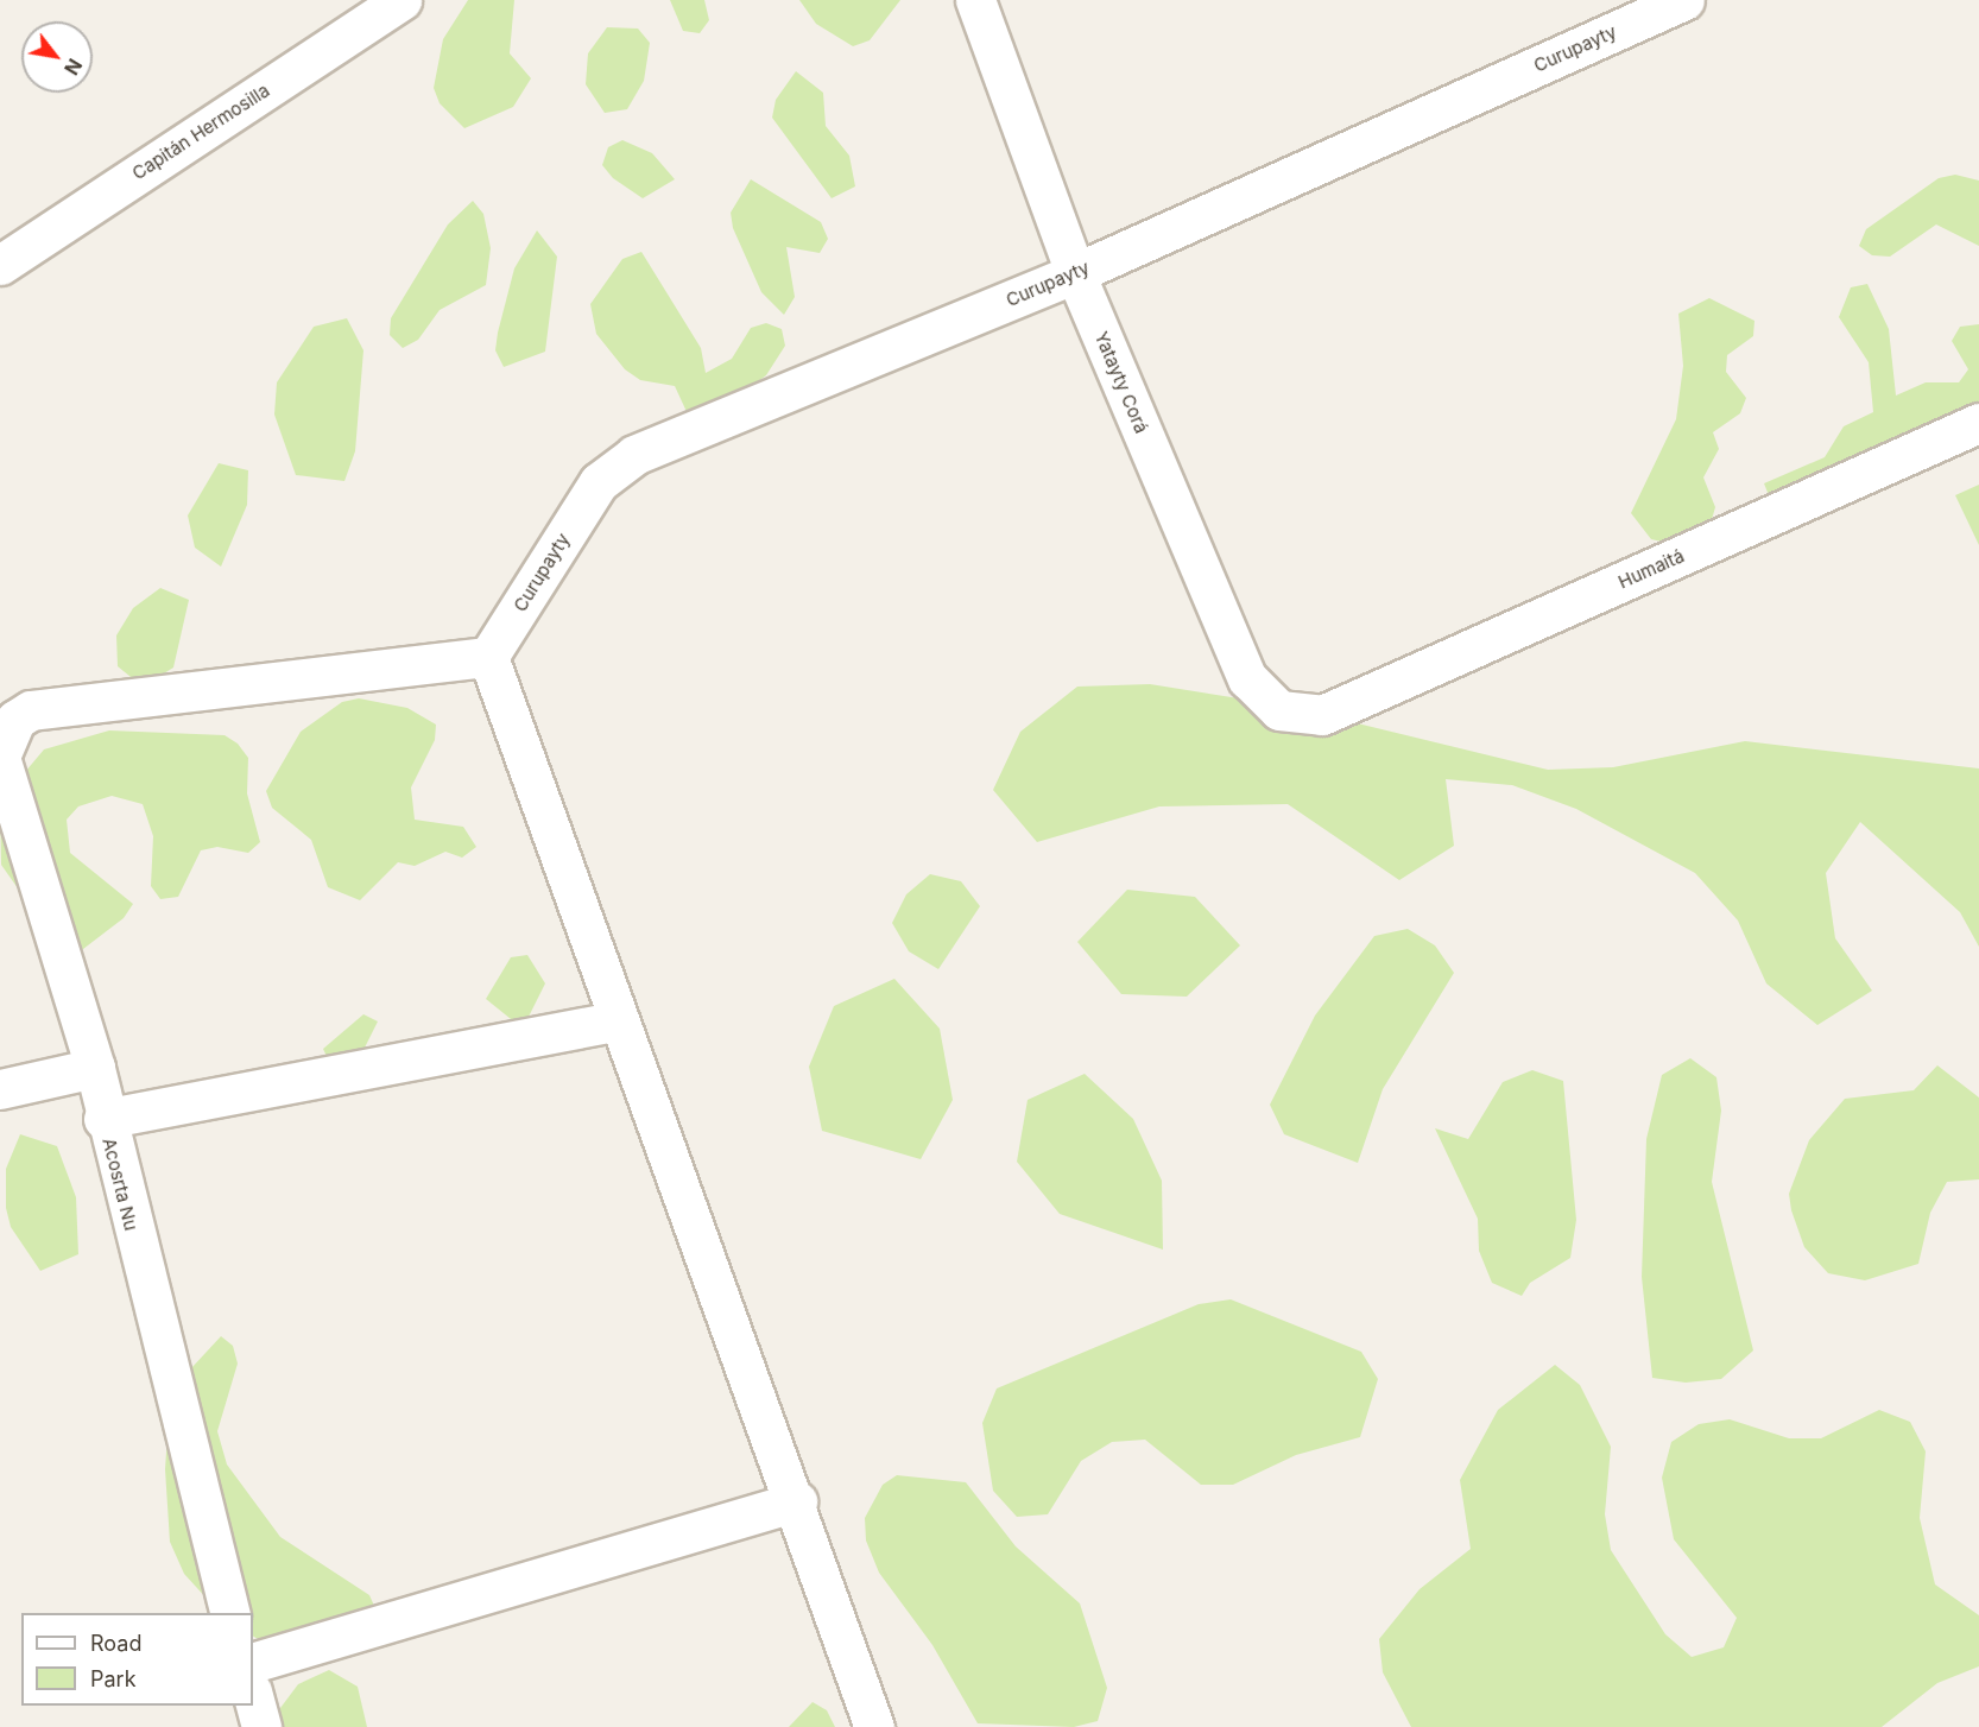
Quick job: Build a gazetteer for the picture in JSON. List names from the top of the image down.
{
  "streets": {
    "street": [
      "Curupayty",
      "Capitán Hermosilla",
      "Yatayty Corá",
      "Humaitá",
      "Acosrta Nu"
    ]
  },
  "crossings": [
    ["Curupayty", "Yatayty Corá"],
    ["Yatayty Corá", "Humaitá"]
  ],
  "legend": ["Road", "Park"],
  "north": "bottom right"
}
